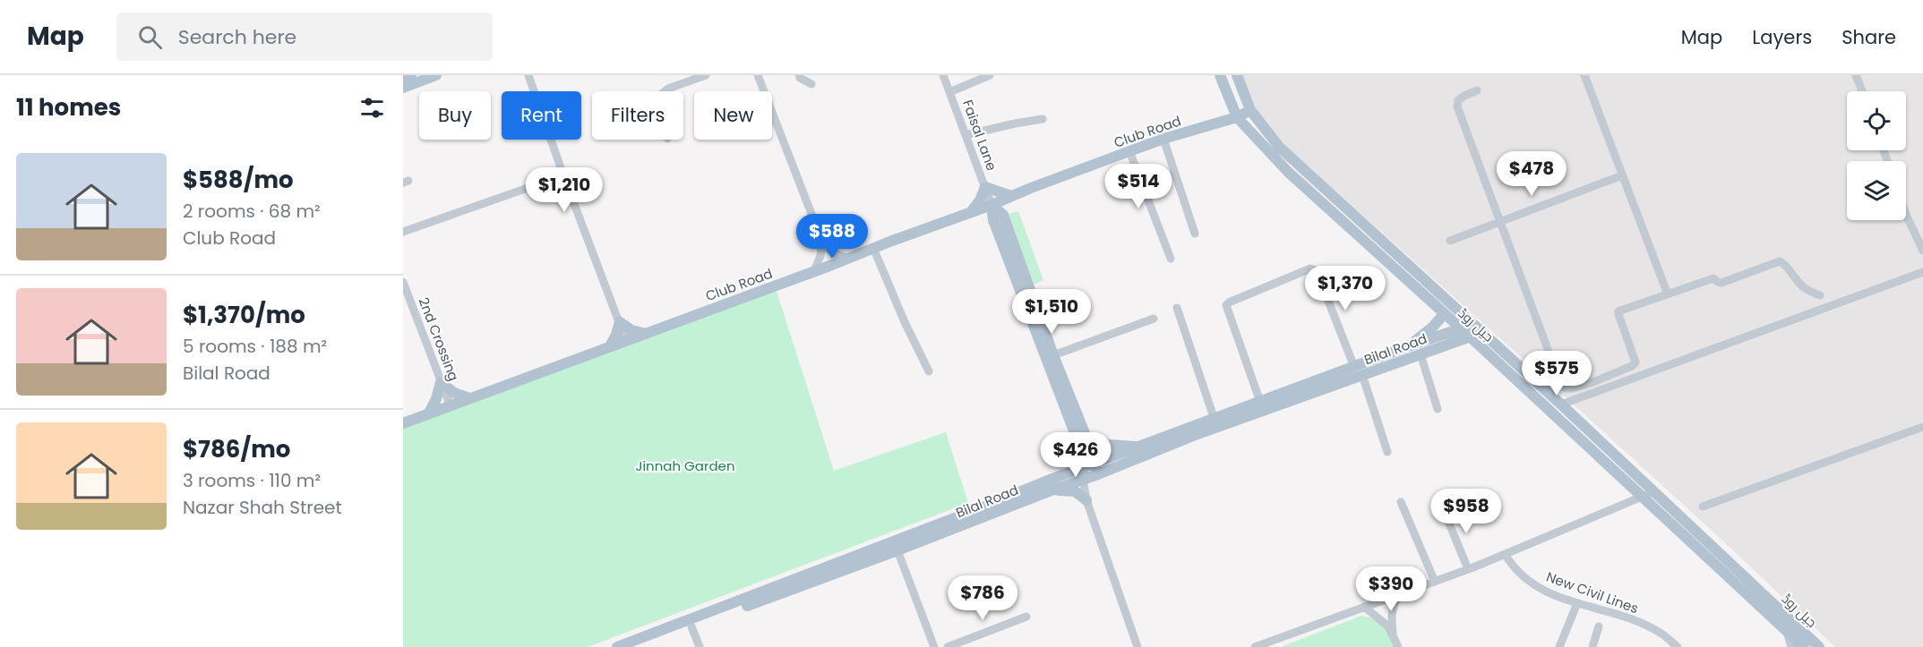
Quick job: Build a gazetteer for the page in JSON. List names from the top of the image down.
{
  "streets": {
    "main road": [
      "Club Road",
      "Faisal Lane",
      "جیل روڈ",
      "Bilal Road"
    ],
    "street": ["2nd Crossing", "New Civil Lines"]
  },
  "crossings": [
    ["Club Road", "Faisal Lane"],
    ["Club Road", "جیل روڈ"],
    ["Club Road", "2nd Crossing"],
    ["Faisal Lane", "Bilal Road"],
    ["جیل روڈ", "Bilal Road"]
  ],
  "parks": ["Jinnah Garden"],
  "page": {
    "header": "Map",
    "search": "Search here",
    "nav": ["Map", "Layers", "Share"],
    "heading": "11 homes",
    "chip": [
      "Buy",
      "Rent",
      "Filters",
      "New"
    ],
    "list": [
      {
        "name": "$588/mo",
        "note": "2 rooms · 68 m² · Club Road"
      },
      {
        "name": "$1,370/mo",
        "note": "5 rooms · 188 m² · Bilal Road"
      },
      {
        "name": "$786/mo",
        "note": "3 rooms · 110 m² · Nazar Shah Street"
      }
    ],
    "price": [
      "$478",
      "$514",
      "$1,210",
      "$588",
      "$1,370",
      "$1,510",
      "$575",
      "$426",
      "$958",
      "$390",
      "$786"
    ]
  }
}
